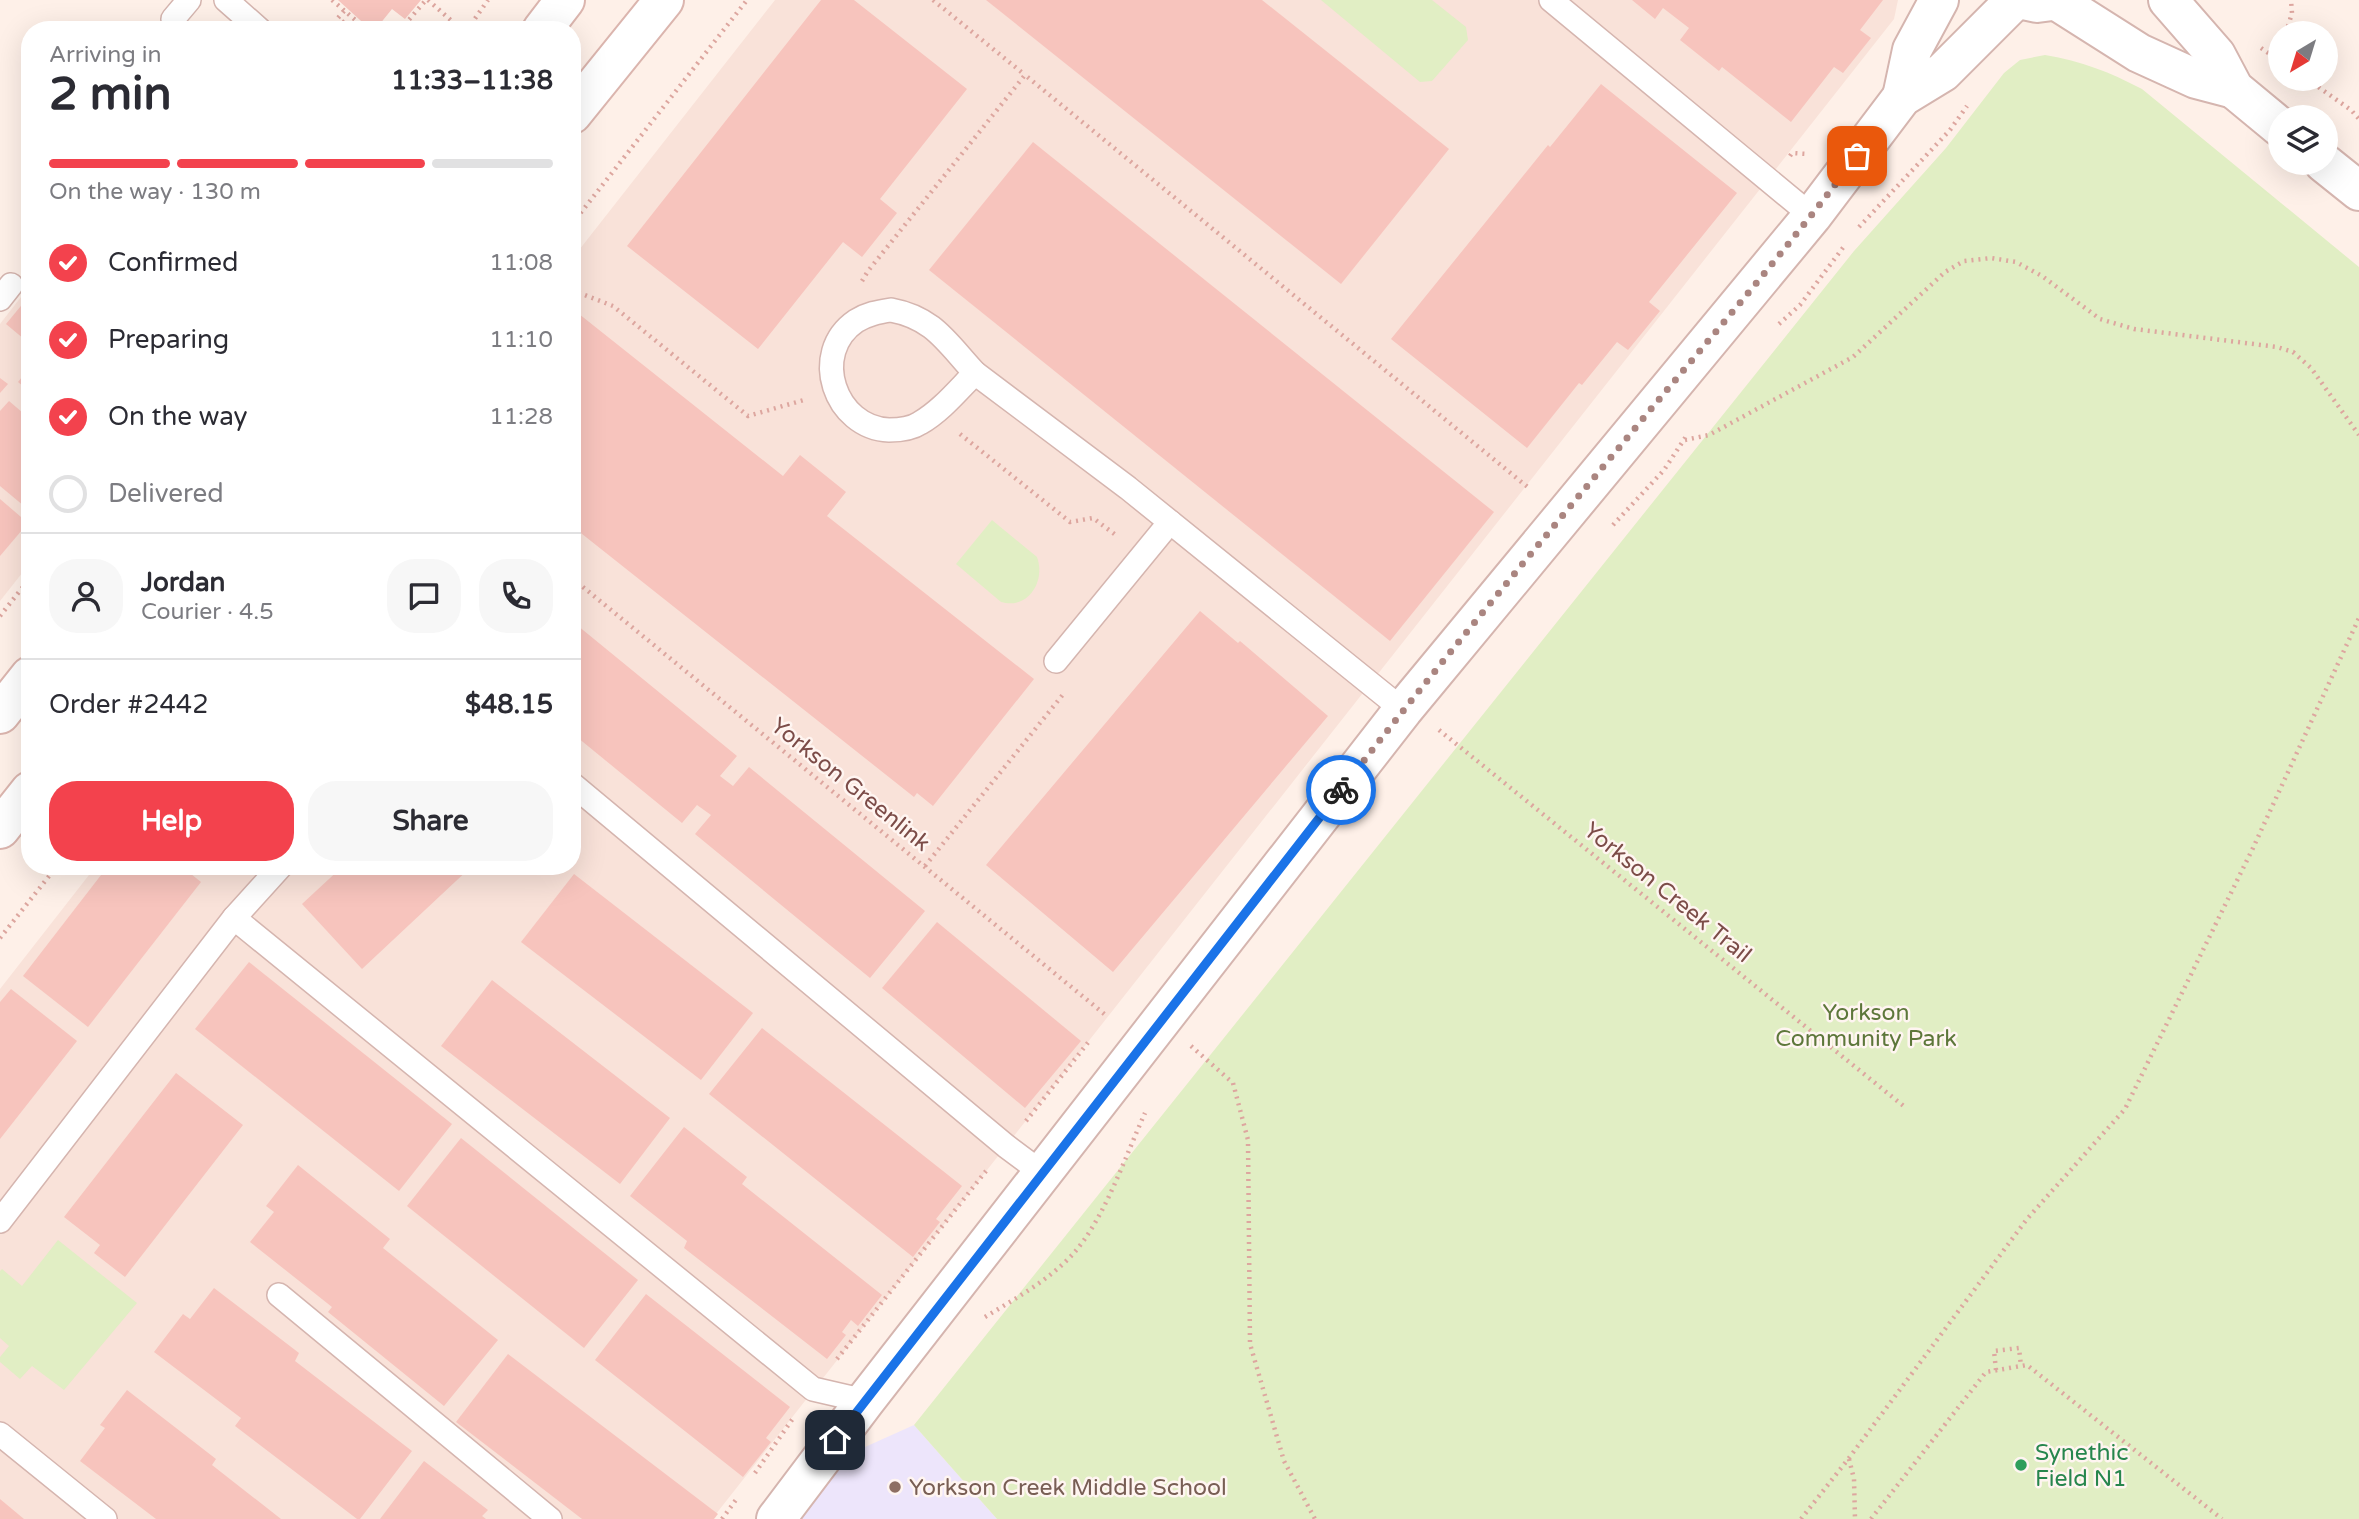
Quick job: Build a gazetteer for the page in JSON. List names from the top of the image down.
{
  "streets": {
    "path": ["Yorkson Greenlink", "Yorkson Creek Trail"]
  },
  "parks": ["Yorkson Community Park"],
  "places": ["Synethic Field N1", "Yorkson Creek Middle School"],
  "north": "bottom left",
  "page": {
    "heading": ["2 min", "Arriving in", "11:33–11:38"],
    "panel": [
      "Jordan",
      "Courier · 4.5",
      "Order #2442",
      "$48.15"
    ],
    "bar": "On the way · 130 m",
    "list": [
      ["Confirmed", "11:08"],
      ["Preparing", "11:10"],
      ["On the way", "11:28"],
      "Delivered"
    ],
    "buttons": ["Help", "Share"]
  }
}
